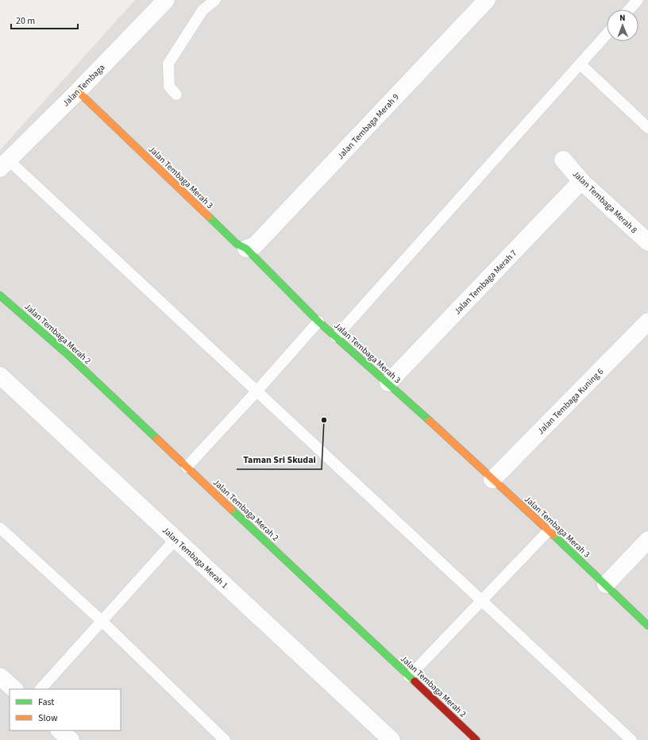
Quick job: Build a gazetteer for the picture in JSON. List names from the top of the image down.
{
  "streets": {
    "street": [
      "Jalan Tembaga",
      "Jalan Tembaga Merah 9",
      "Jalan Tembaga Merah 3",
      "Jalan Tembaga Merah 8",
      "Jalan Tembaga Merah 7",
      "Jalan Tembaga Merah 2",
      "Jalan Tembaga Kuning 6",
      "Jalan Tembaga Merah 1"
    ]
  },
  "crossings": [
    ["Jalan Tembaga", "Jalan Tembaga Merah 3"],
    ["Jalan Tembaga Merah 9", "Jalan Tembaga Merah 3"],
    ["Jalan Tembaga Merah 3", "Jalan Tembaga Merah 7"],
    ["Jalan Tembaga Merah 3", "Jalan Tembaga Kuning 6"],
    ["Jalan Tembaga Merah 8", "Jalan Tembaga Merah 7"]
  ],
  "places": ["Taman Sri Skudai"],
  "legend": ["Fast", "Slow"],
  "scale_bar": "20 m",
  "north": "top"
}
